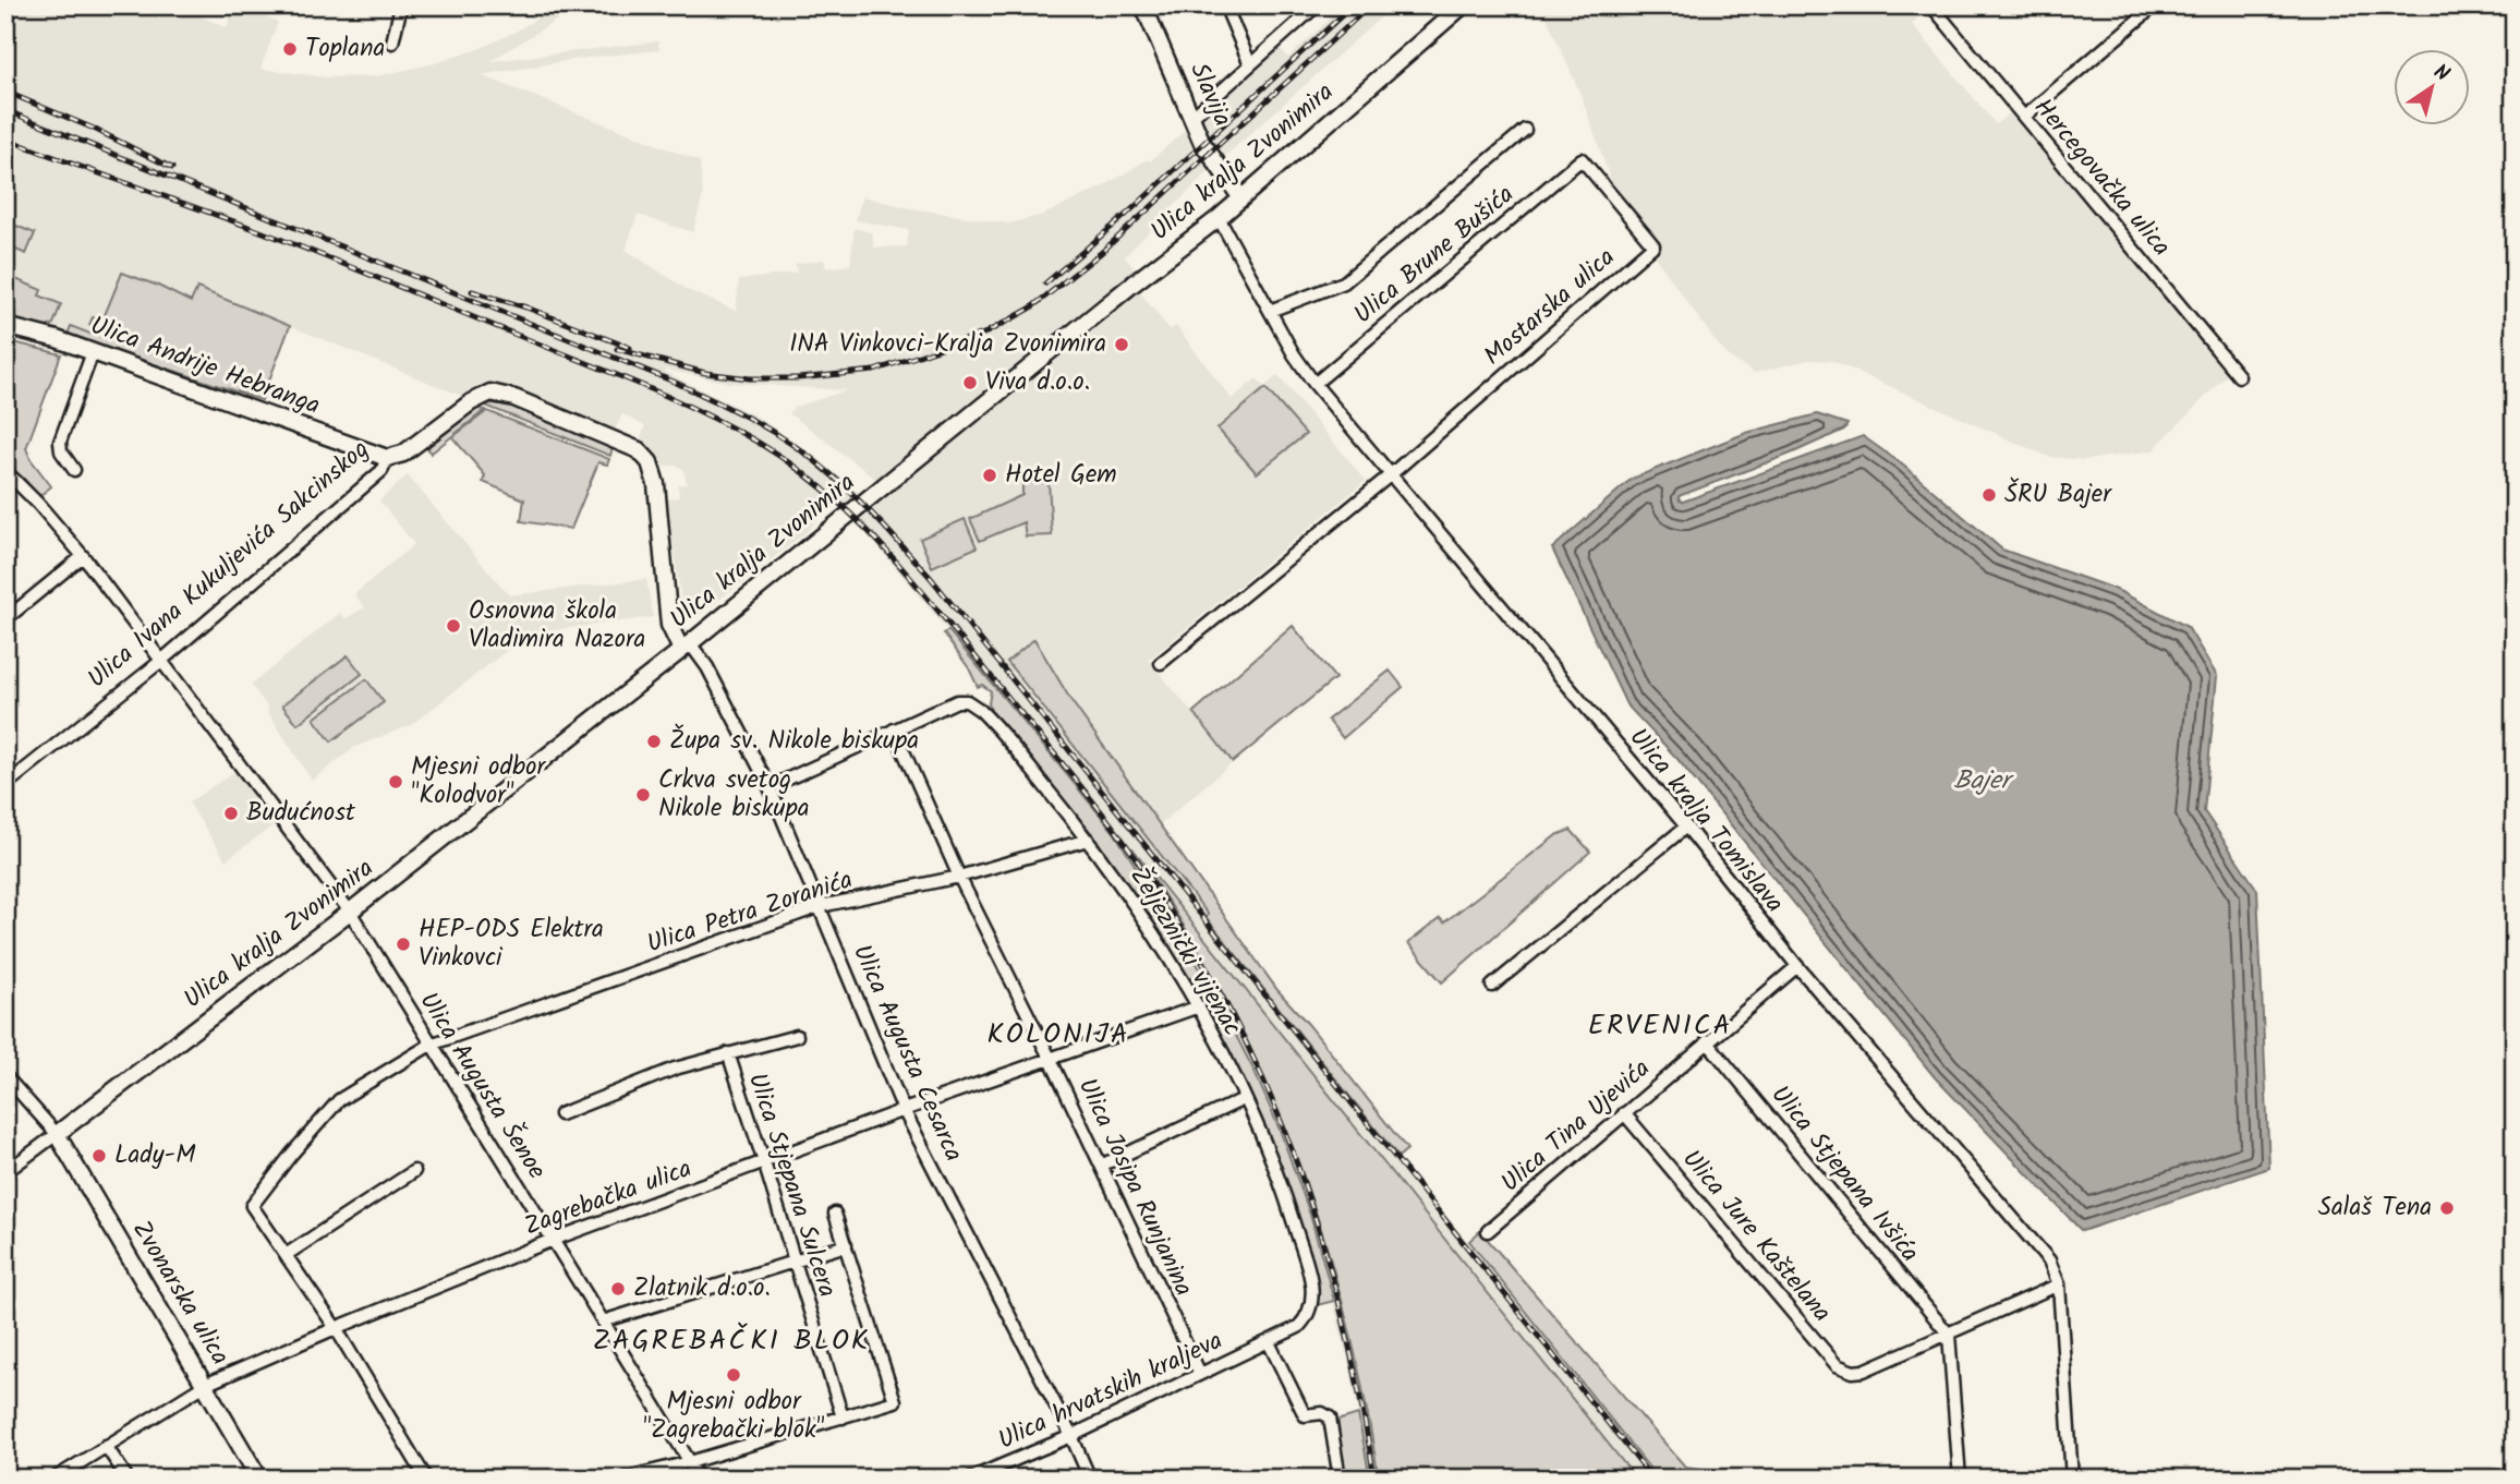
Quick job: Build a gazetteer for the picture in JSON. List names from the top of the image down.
{
  "streets": {
    "main road": [
      "Slavija",
      "Ulica kralja Zvonimira",
      "Ulica Andrije Hebranga",
      "Ulica Ivana Kukuljevića Sakcinskog",
      "Zvonarska ulica"
    ],
    "street": [
      "Hercegovačka ulica",
      "Ulica Brune Bušića",
      "Mostarska ulica",
      "Ulica kralja Tomislava",
      "Ulica Petra Zoranića",
      "Željeznički vijenac",
      "Ulica Augusta Cesarca",
      "Ulica Augusta Šenoe",
      "Ulica Tina Ujevića",
      "Ulica Stjepana Ivšića",
      "Ulica Stjepana Sulcera",
      "Ulica Josipa Runjanina",
      "Zagrebačka ulica",
      "Ulica Jure Kaštelana",
      "Ulica hrvatskih kraljeva"
    ]
  },
  "crossings": [
    ["Slavija", "Ulica kralja Zvonimira"],
    ["Ulica kralja Zvonimira", "Ulica Ivana Kukuljevića Sakcinskog"],
    ["Ulica kralja Zvonimira", "Ulica kralja Tomislava"],
    ["Ulica kralja Zvonimira", "Ulica Augusta Cesarca"],
    ["Ulica kralja Zvonimira", "Ulica Augusta Šenoe"],
    ["Ulica kralja Zvonimira", "Zvonarska ulica"],
    ["Ulica Brune Bušića", "Mostarska ulica"],
    ["Ulica Brune Bušića", "Ulica kralja Tomislava"],
    ["Mostarska ulica", "Ulica kralja Tomislava"],
    ["Ulica Andrije Hebranga", "Ulica Ivana Kukuljevića Sakcinskog"],
    ["Ulica Ivana Kukuljevića Sakcinskog", "Ulica Augusta Cesarca"],
    ["Ulica Ivana Kukuljevića Sakcinskog", "Ulica Augusta Šenoe"],
    ["Ulica kralja Tomislava", "Ulica Tina Ujevića"],
    ["Ulica Petra Zoranića", "Željeznički vijenac"],
    ["Ulica Petra Zoranića", "Ulica Augusta Cesarca"],
    ["Ulica Petra Zoranića", "Ulica Augusta Šenoe"],
    ["Ulica Petra Zoranića", "Ulica Josipa Runjanina"],
    ["Željeznički vijenac", "Ulica Josipa Runjanina"],
    ["Željeznički vijenac", "Zagrebačka ulica"],
    ["Željeznički vijenac", "Ulica hrvatskih kraljeva"],
    ["Ulica Augusta Cesarca", "Zagrebačka ulica"],
    ["Ulica Augusta Cesarca", "Ulica hrvatskih kraljeva"],
    ["Ulica Augusta Šenoe", "Zagrebačka ulica"],
    ["Ulica Tina Ujevića", "Ulica Stjepana Ivšića"],
    ["Ulica Tina Ujevića", "Ulica Jure Kaštelana"],
    ["Ulica Stjepana Ivšića", "Ulica Jure Kaštelana"],
    ["Ulica Stjepana Sulcera", "Zagrebačka ulica"],
    ["Ulica Josipa Runjanina", "Zagrebačka ulica"],
    ["Ulica Josipa Runjanina", "Ulica hrvatskih kraljeva"],
    ["Zagrebačka ulica", "Zvonarska ulica"]
  ],
  "districts": ["ERVENICA", "KOLONIJA", "ZAGREBAČKI BLOK"],
  "water": ["Bajer"],
  "places": [
    "Toplana",
    "INA Vinkovci-Kralja Zvonimira",
    "Viva d.o.o.",
    "Hotel Gem",
    "ŠRU Bajer",
    "Osnovna škola Vladimira Nazora",
    "Župa sv. Nikole biskupa",
    "Mjesni odbor \"Kolodvor\"",
    "Crkva svetog Nikole biskupa",
    "Budućnost",
    "HEP-ODS Elektra Vinkovci",
    "Lady-M",
    "Salaš Tena",
    "Zlatnik d.o.o.",
    "Mjesni odbor \"Zagrebački blok\""
  ],
  "north": "top right"
}
